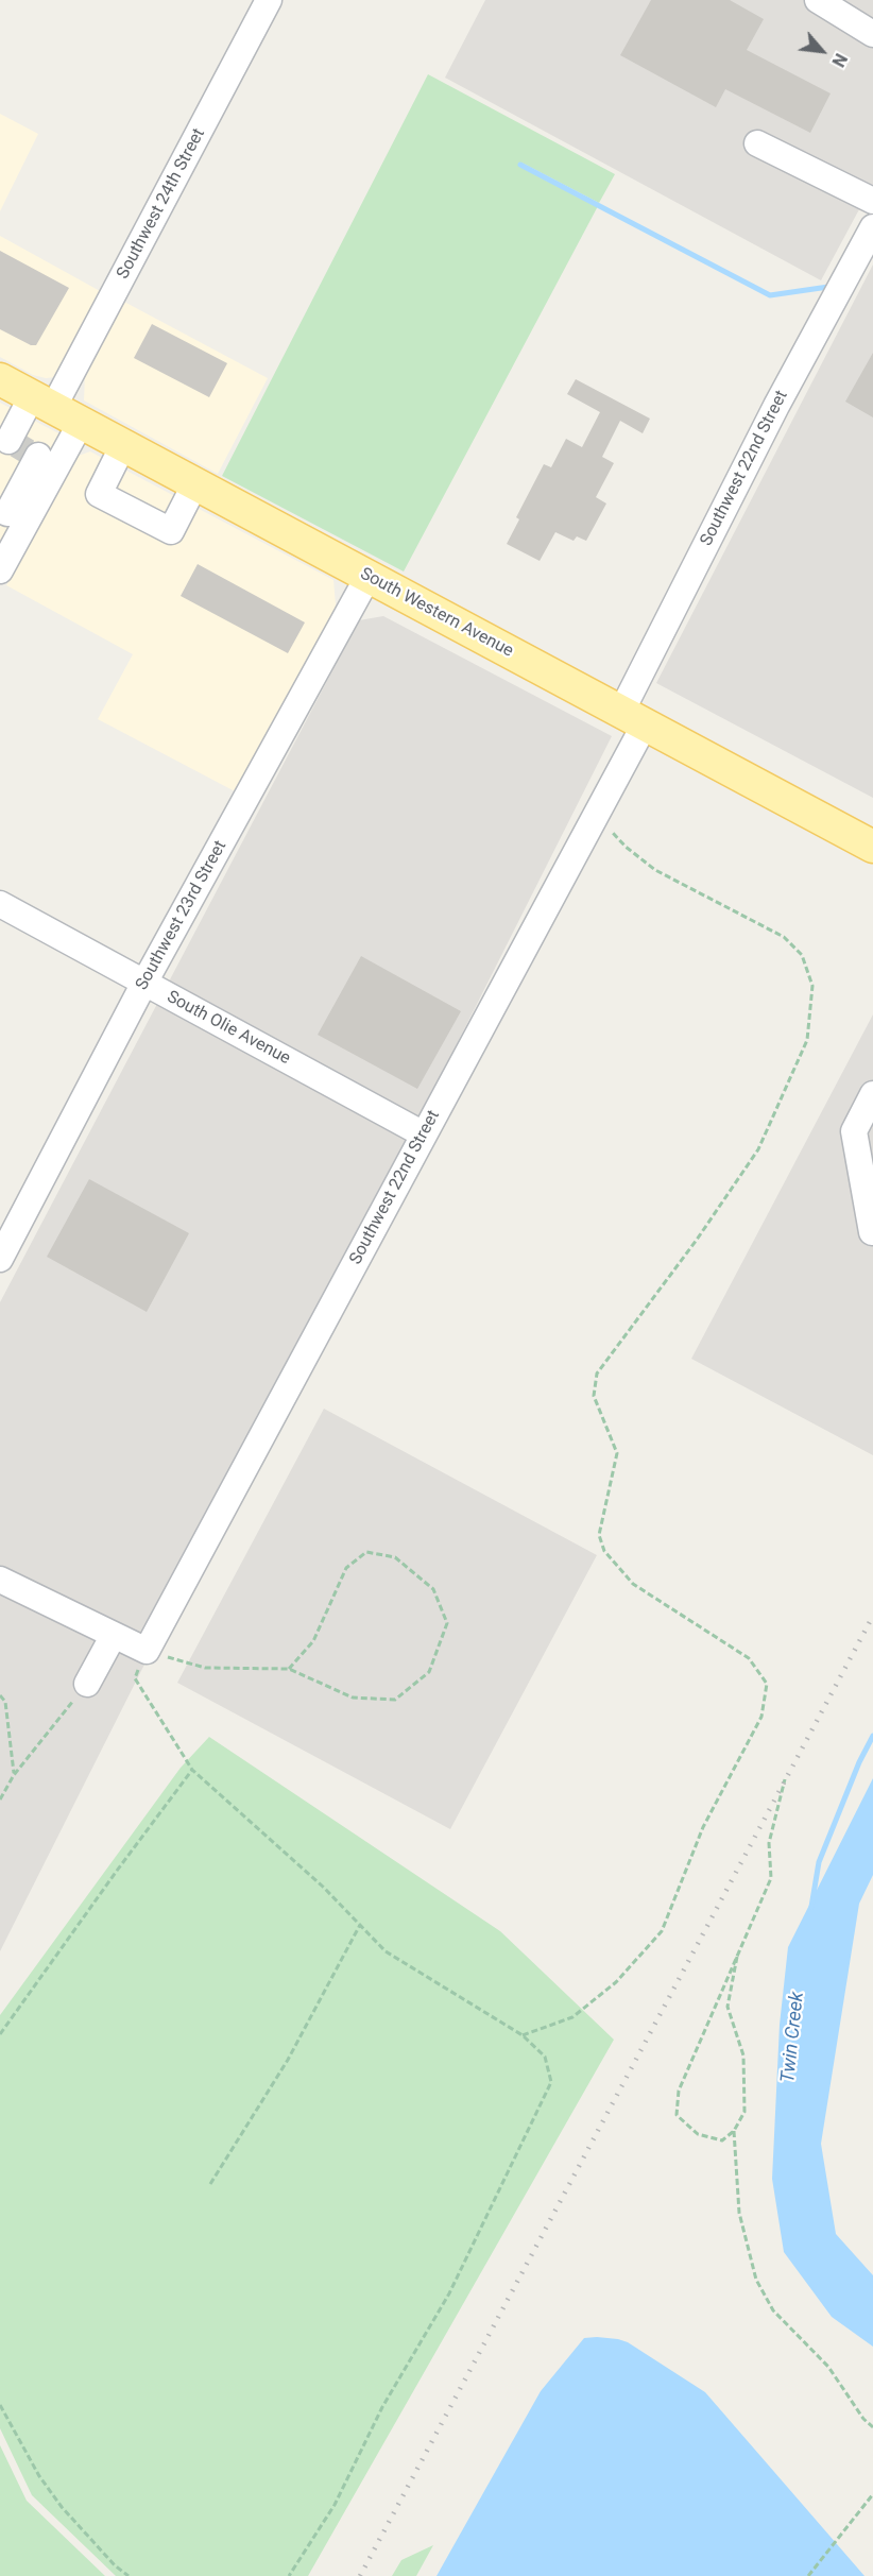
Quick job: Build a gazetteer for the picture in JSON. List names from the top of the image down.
{
  "streets": {
    "main road": ["South Western Avenue"],
    "street": [
      "Southwest 24th Street",
      "Southwest 22nd Street",
      "Southwest 23rd Street",
      "South Olie Avenue"
    ]
  },
  "crossings": [
    ["Southwest 24th Street", "South Western Avenue"],
    ["Southwest 22nd Street", "South Western Avenue"],
    ["Southwest 22nd Street", "South Olie Avenue"],
    ["South Western Avenue", "Southwest 23rd Street"],
    ["Southwest 23rd Street", "South Olie Avenue"]
  ],
  "water": ["Twin Creek"],
  "north": "bottom right"
}
